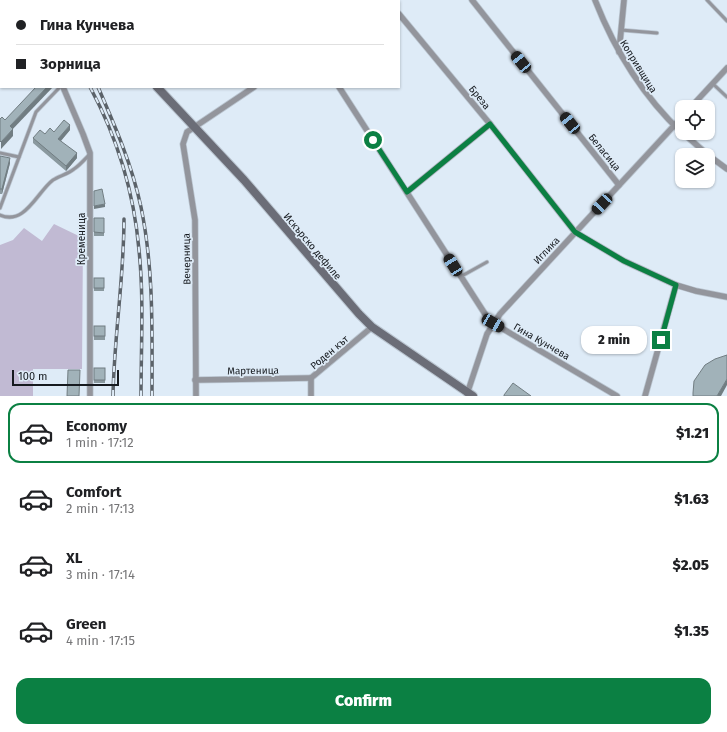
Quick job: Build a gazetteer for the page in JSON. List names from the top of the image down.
{
  "streets": {
    "main road": ["Искърско дефиле"],
    "street": [
      "Копривщица",
      "Бреза",
      "Беласица",
      "Кременица",
      "Иглика",
      "Вечерница",
      "Гина Кунчева",
      "Роден кът",
      "Мартеница"
    ]
  },
  "crossings": [
    ["Копривщица", "Иглика"],
    ["Бреза", "Иглика"],
    ["Беласица", "Иглика"],
    ["Искърско дефиле", "Иглика"],
    ["Искърско дефиле", "Вечерница"],
    ["Искърско дефиле", "Роден кът"],
    ["Иглика", "Гина Кунчева"],
    ["Вечерница", "Мартеница"],
    ["Роден кът", "Мартеница"]
  ],
  "scale_bar": "100 m",
  "page": {
    "banner": ["Гина Кунчева", "Зорница"],
    "bubble": "2 min",
    "scale": "100 m",
    "list": [
      {
        "name": "Economy",
        "note": "1 min · 17:12",
        "value": "$1.21"
      },
      {
        "name": "Comfort",
        "note": "2 min · 17:13",
        "value": "$1.63"
      },
      {
        "name": "XL",
        "note": "3 min · 17:14",
        "value": "$2.05"
      },
      {
        "name": "Green",
        "note": "4 min · 17:15",
        "value": "$1.35"
      }
    ],
    "buttons": "Confirm"
  }
}
